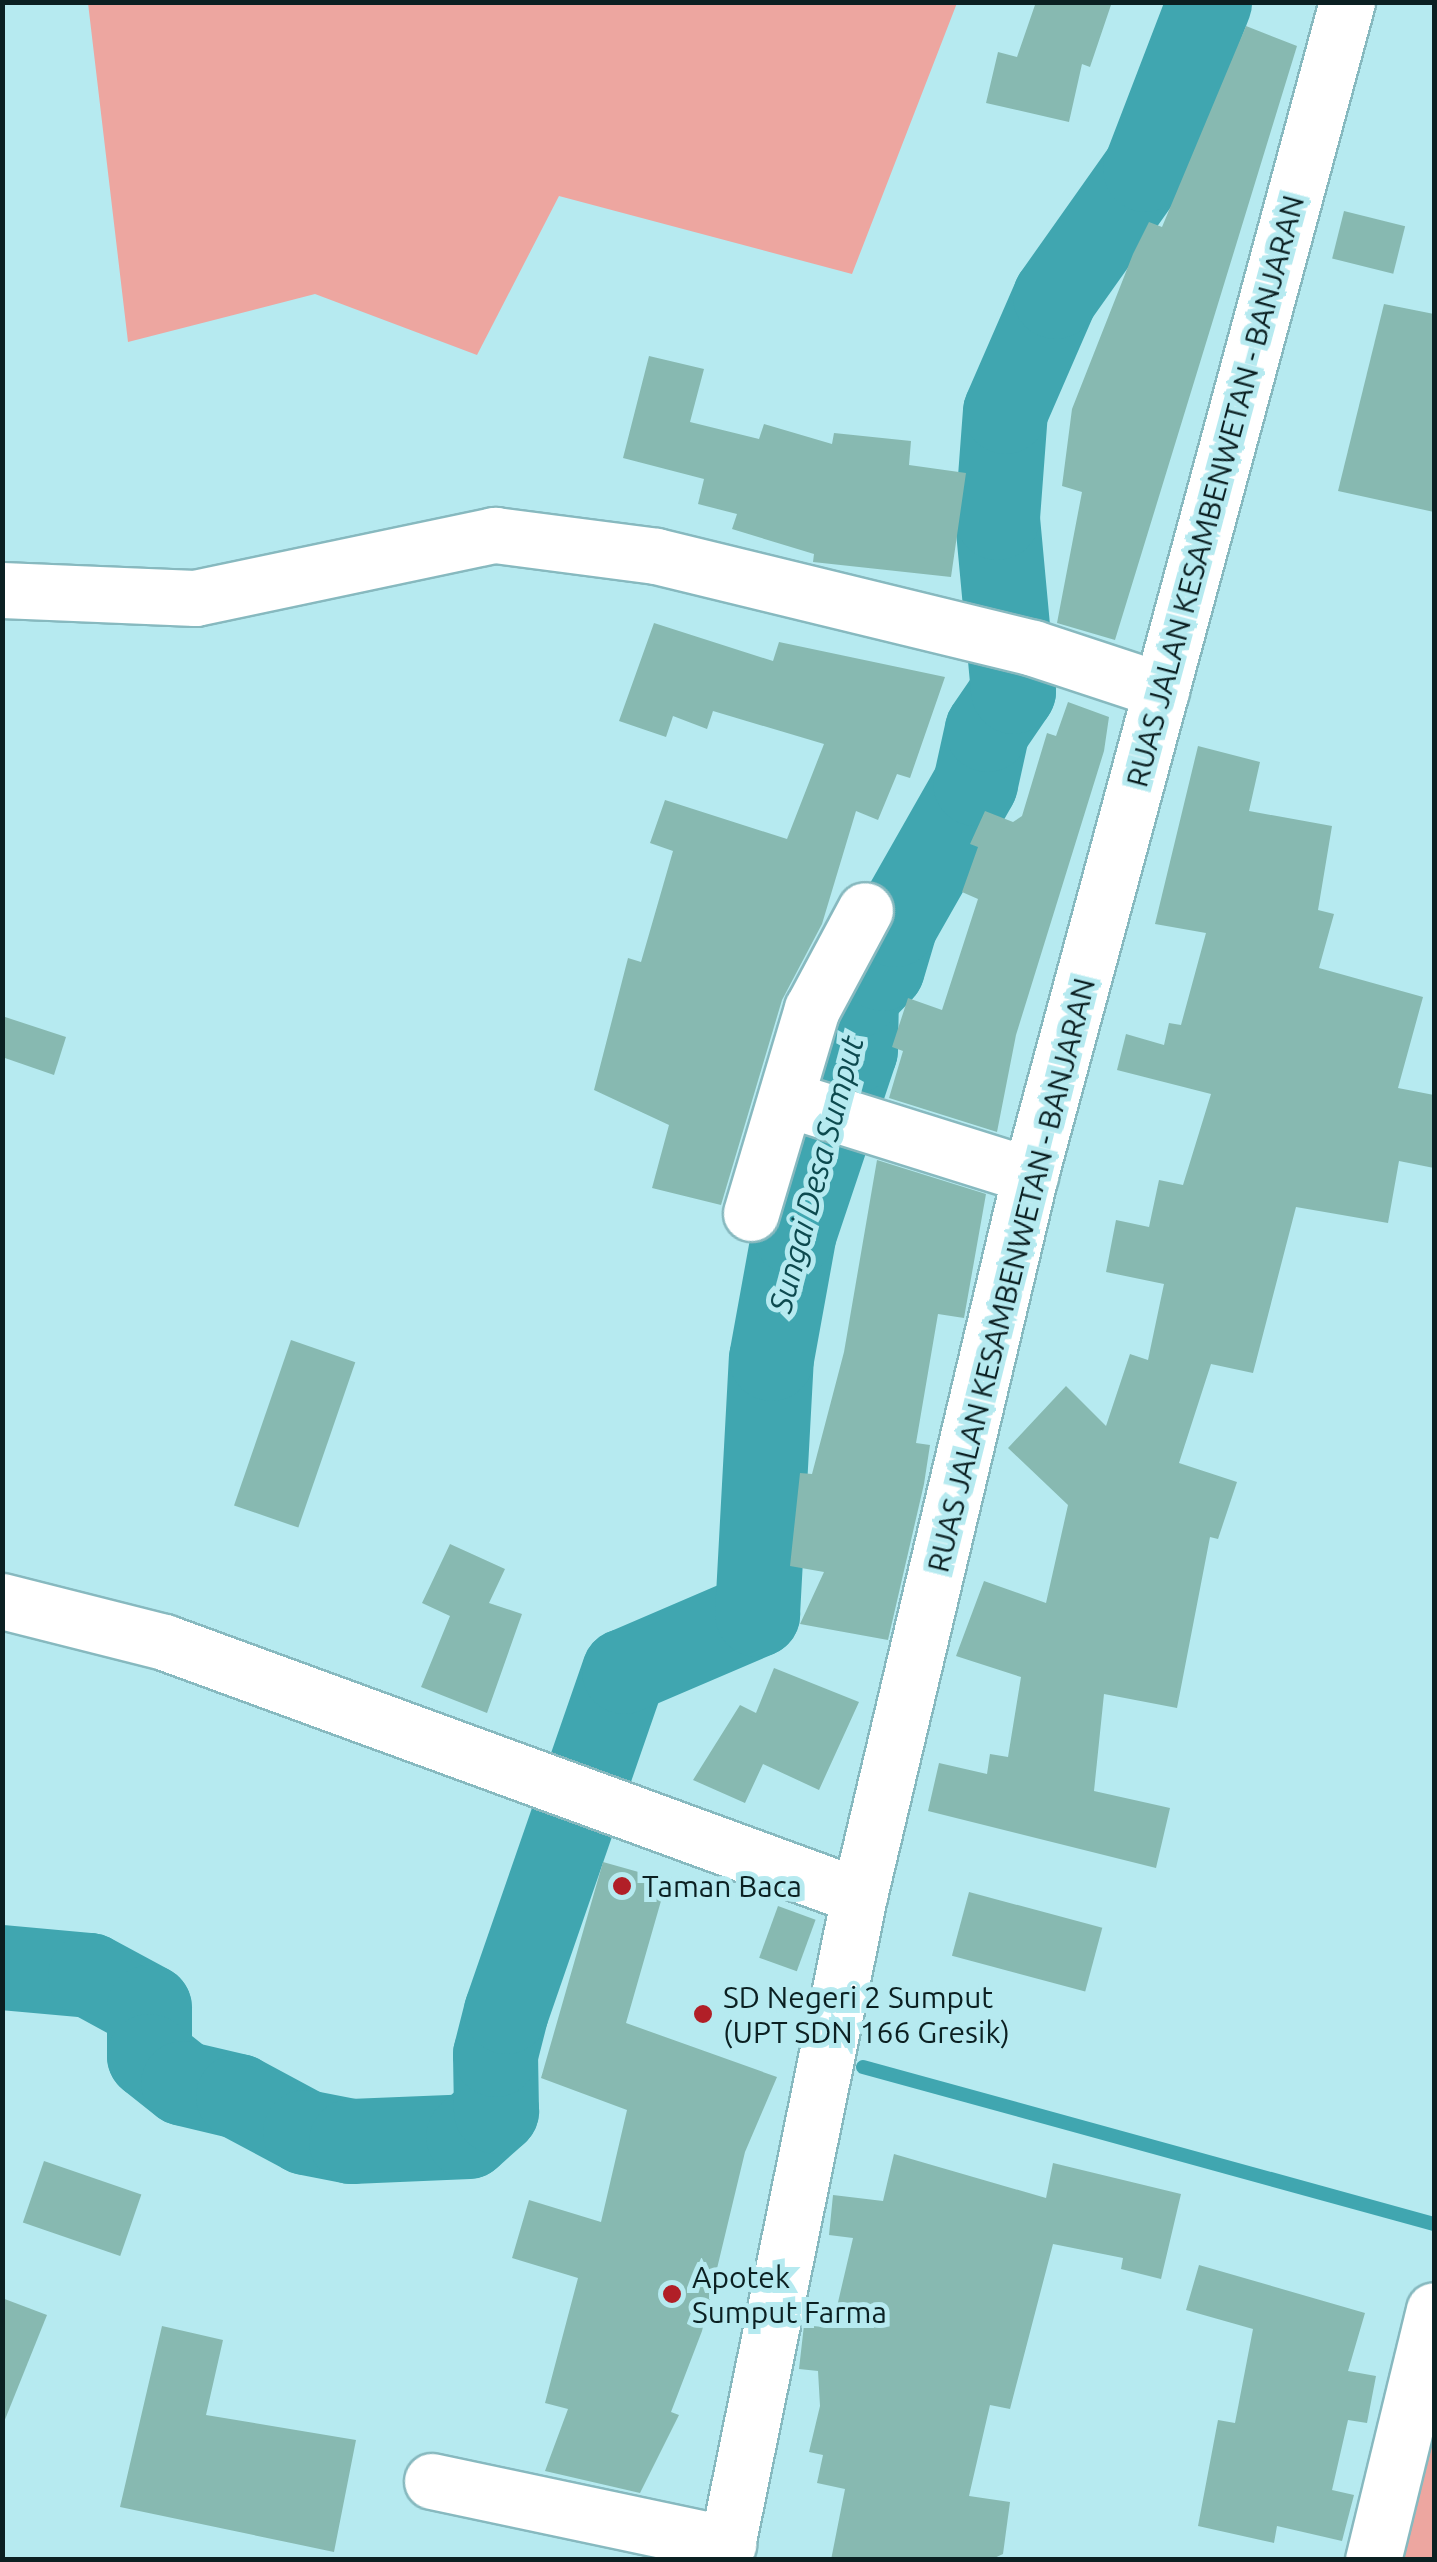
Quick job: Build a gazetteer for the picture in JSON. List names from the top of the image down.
{
  "streets": {
    "street": ["RUAS JALAN KESAMBENWETAN - BANJARAN"]
  },
  "water": ["Sungai Desa Sumput"],
  "places": ["Taman Baca", "SD Negeri 2 Sumput (UPT SDN 166 Gresik)", "Apotek Sumput Farma"]
}
